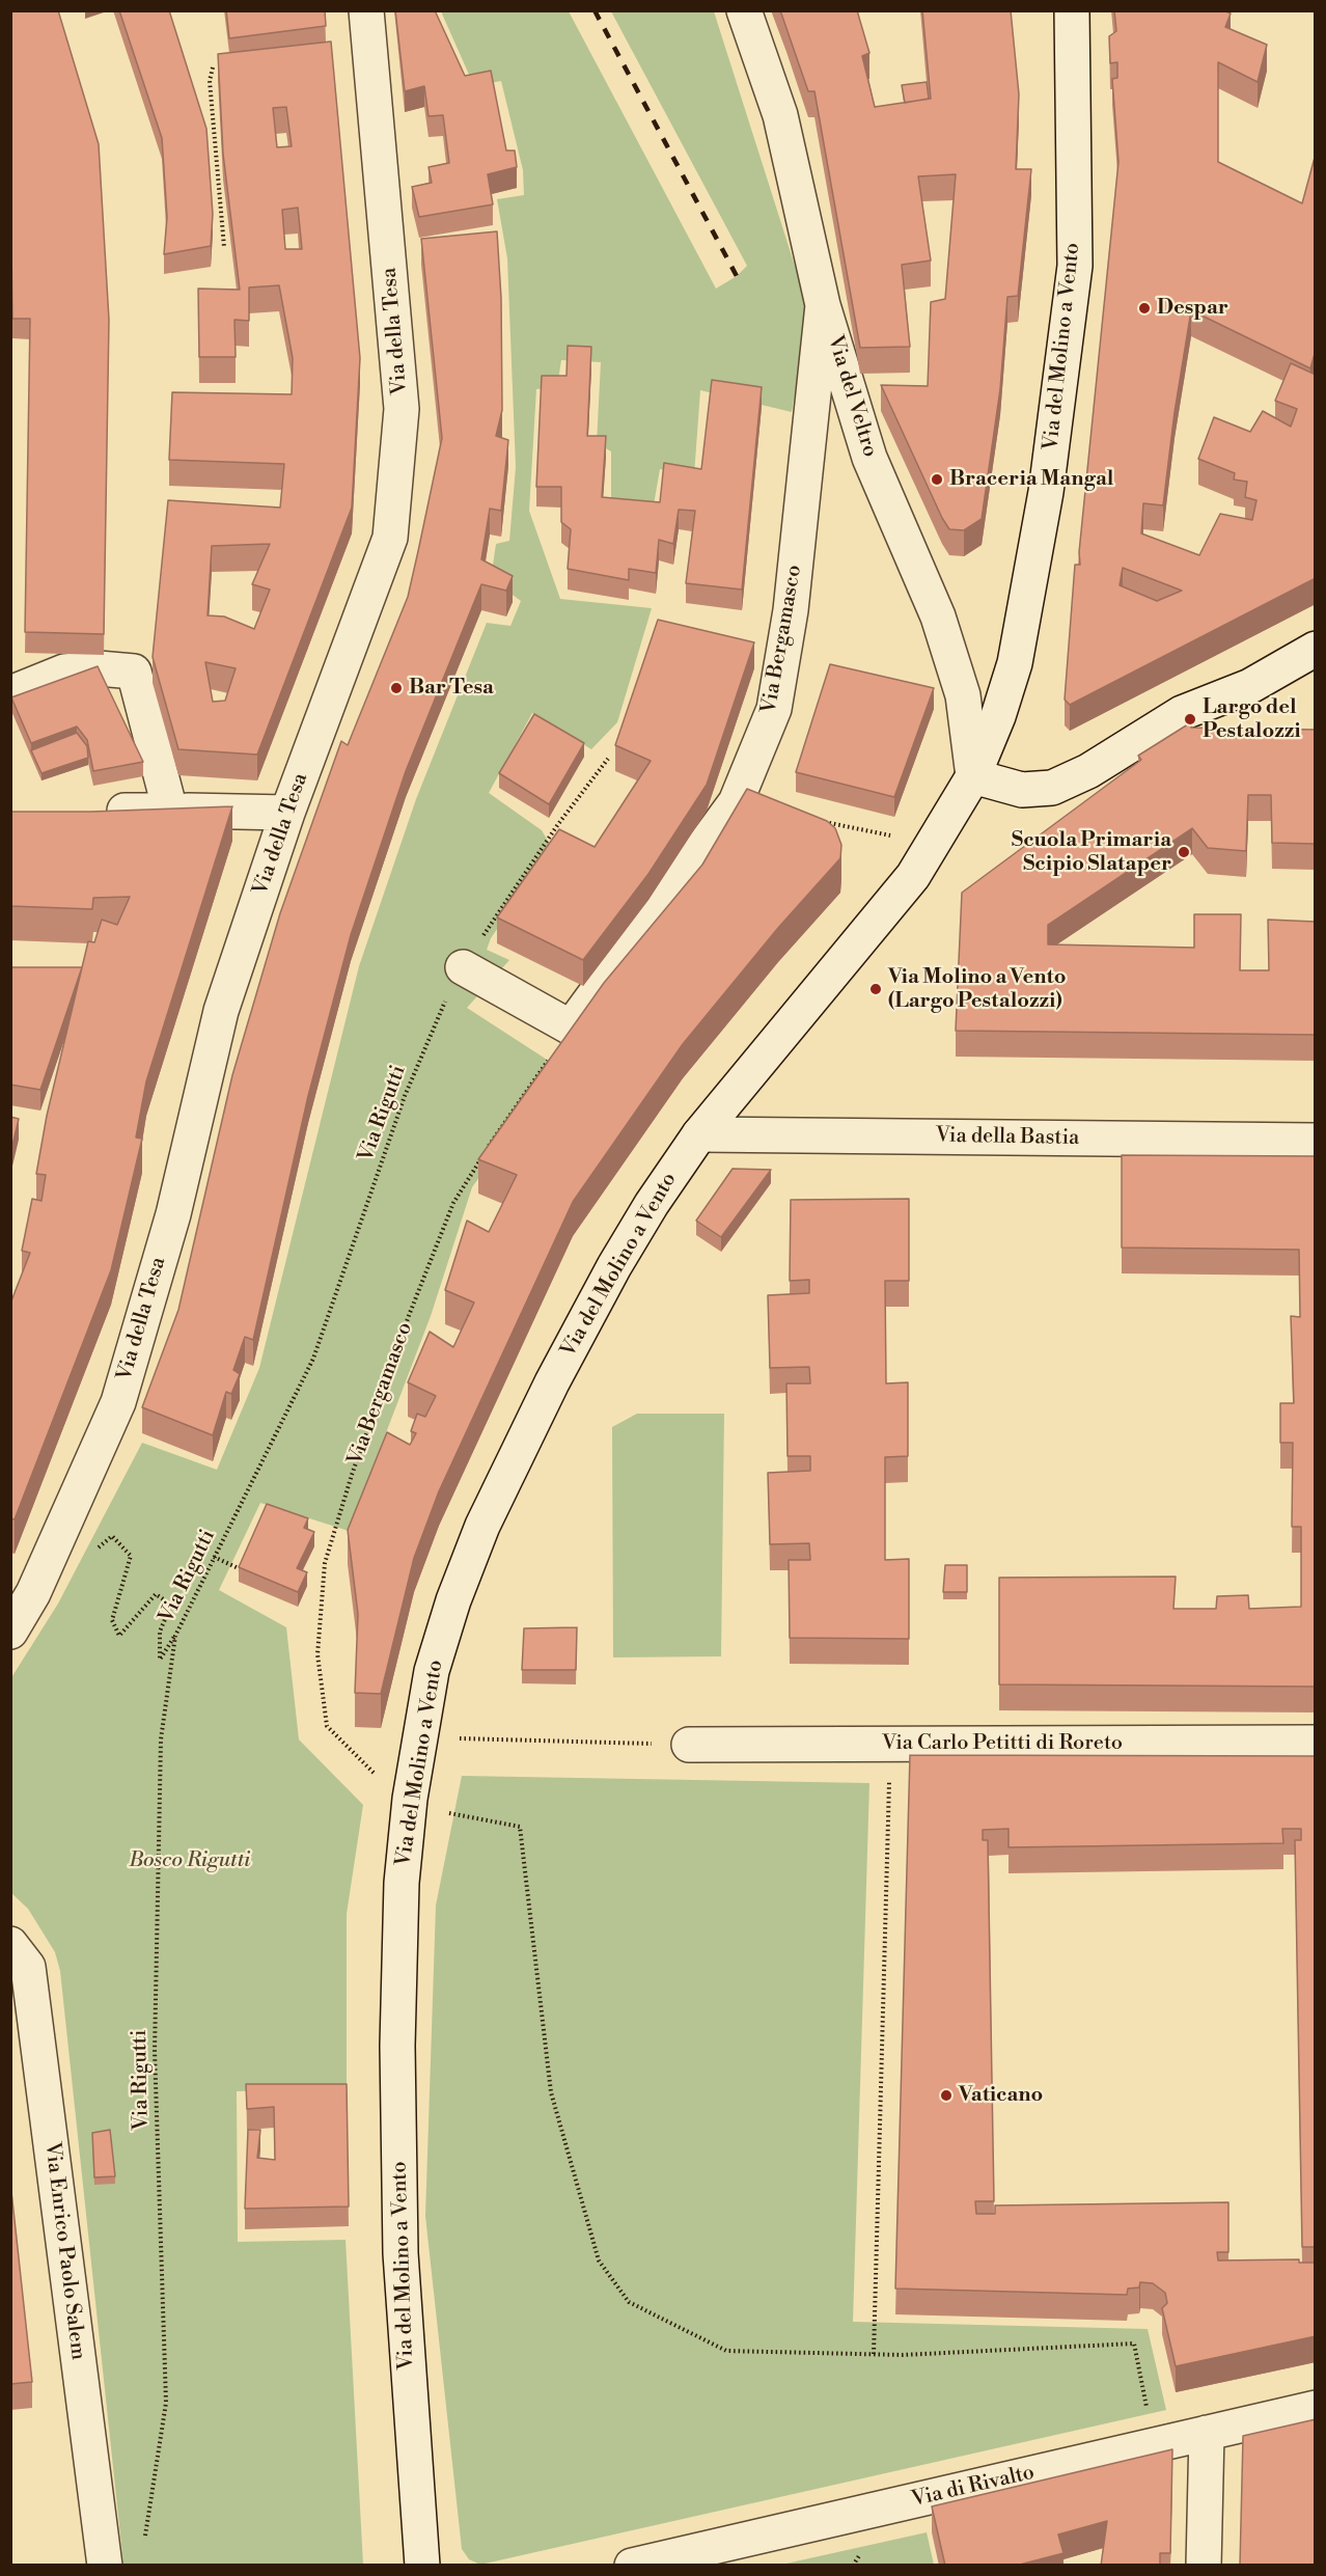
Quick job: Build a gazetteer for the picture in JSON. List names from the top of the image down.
{
  "streets": {
    "street": [
      "Via della Tesa",
      "Via del Molino a Vento",
      "Via del Veltro",
      "Via Bergamasco",
      "Via della Bastia",
      "Via Carlo Petitti di Roreto",
      "Via Enrico Paolo Salem",
      "Via di Rivalto"
    ],
    "path": ["Via Rigutti"]
  },
  "crossings": [
    ["Via del Molino a Vento", "Via del Veltro"],
    ["Via del Molino a Vento", "Via della Bastia"],
    ["Via del Veltro", "Via Bergamasco"]
  ],
  "parks": ["Bosco Rigutti"],
  "places": [
    "Despar",
    "Braceria Mangal",
    "Bar Tesa",
    "Largo del Pestalozzi",
    "Scuola Primaria Scipio Slataper",
    "Via Molino a Vento (Largo Pestalozzi)",
    "Vaticano"
  ]
}
